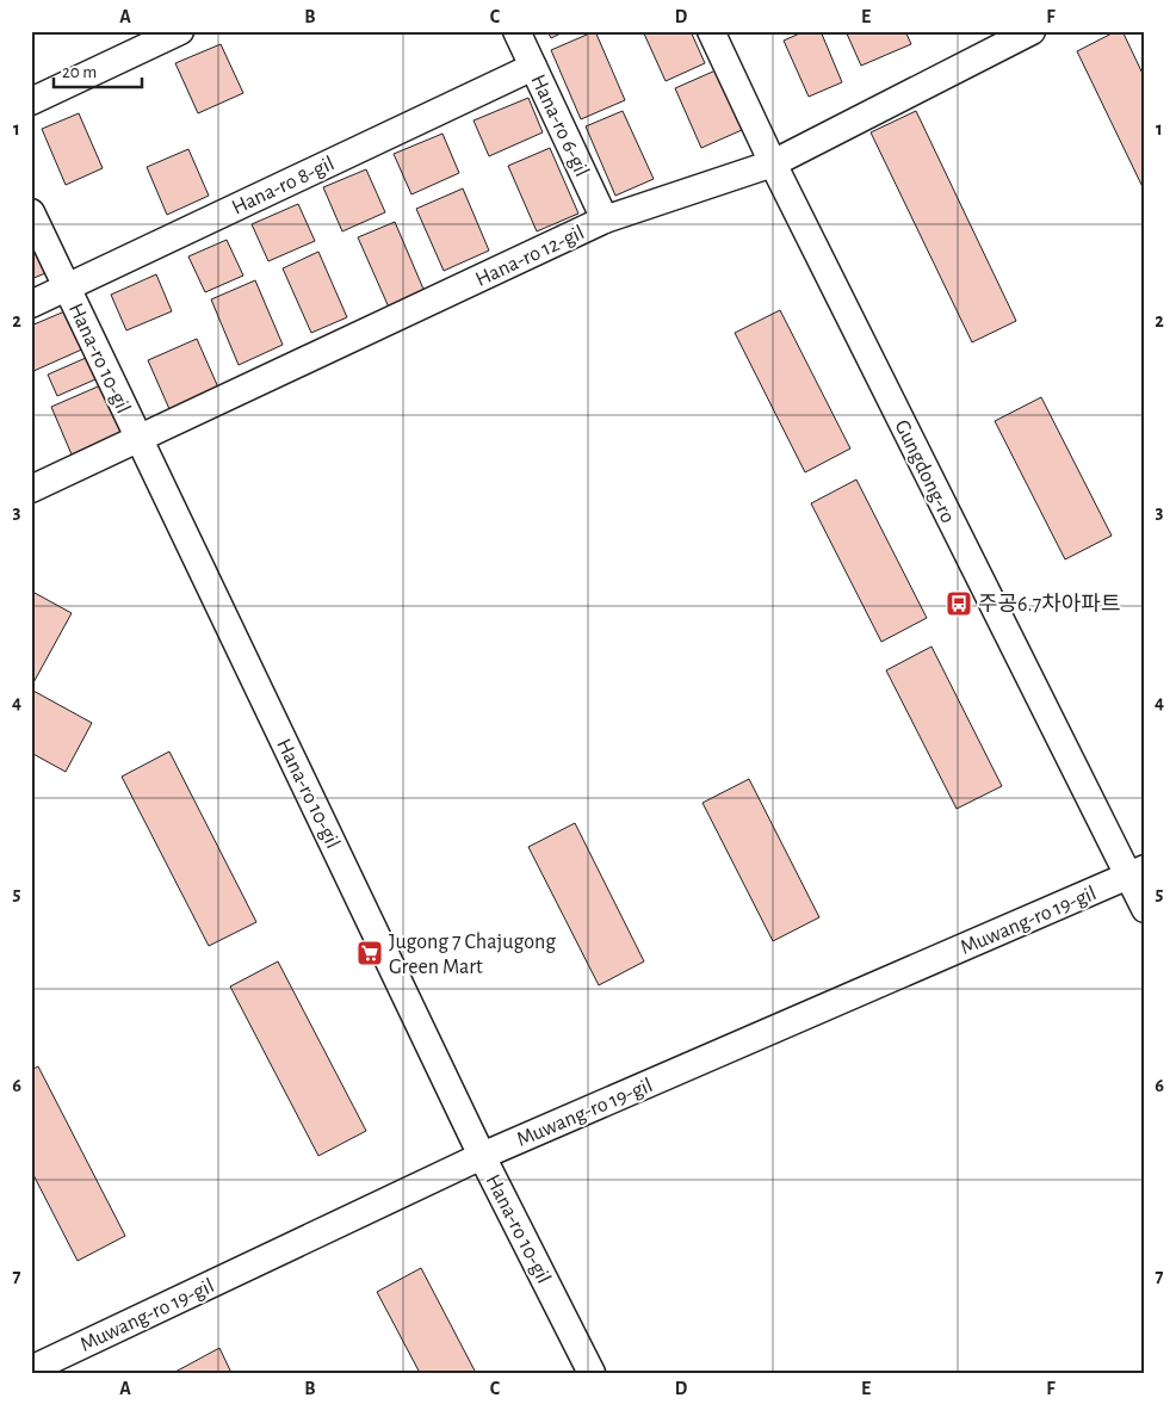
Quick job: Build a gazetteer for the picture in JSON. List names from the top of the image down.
{
  "streets": {
    "street": [
      "Hana-ro 6-gil",
      "Hana-ro 8-gil",
      "Hana-ro 12-gil",
      "Hana-ro 10-gil",
      "Gungdong-ro",
      "Muwang-ro 19-gil"
    ]
  },
  "crossings": [
    ["Hana-ro 6-gil", "Hana-ro 8-gil"],
    ["Hana-ro 6-gil", "Hana-ro 12-gil"],
    ["Hana-ro 8-gil", "Hana-ro 10-gil"],
    ["Hana-ro 12-gil", "Hana-ro 10-gil"],
    ["Hana-ro 12-gil", "Gungdong-ro"],
    ["Hana-ro 10-gil", "Muwang-ro 19-gil"],
    ["Gungdong-ro", "Muwang-ro 19-gil"]
  ],
  "places": {
    "bus stop": ["주공6.7차아파트"],
    "supermarket": ["Jugong 7 Chajugong Green Mart"]
  },
  "scale_bar": "20 m",
  "grid": {
    "columns": [
      "A",
      "B",
      "C",
      "D",
      "E",
      "F"
    ],
    "rows": [
      "1",
      "2",
      "3",
      "4",
      "5",
      "6",
      "7"
    ]
  }
}
